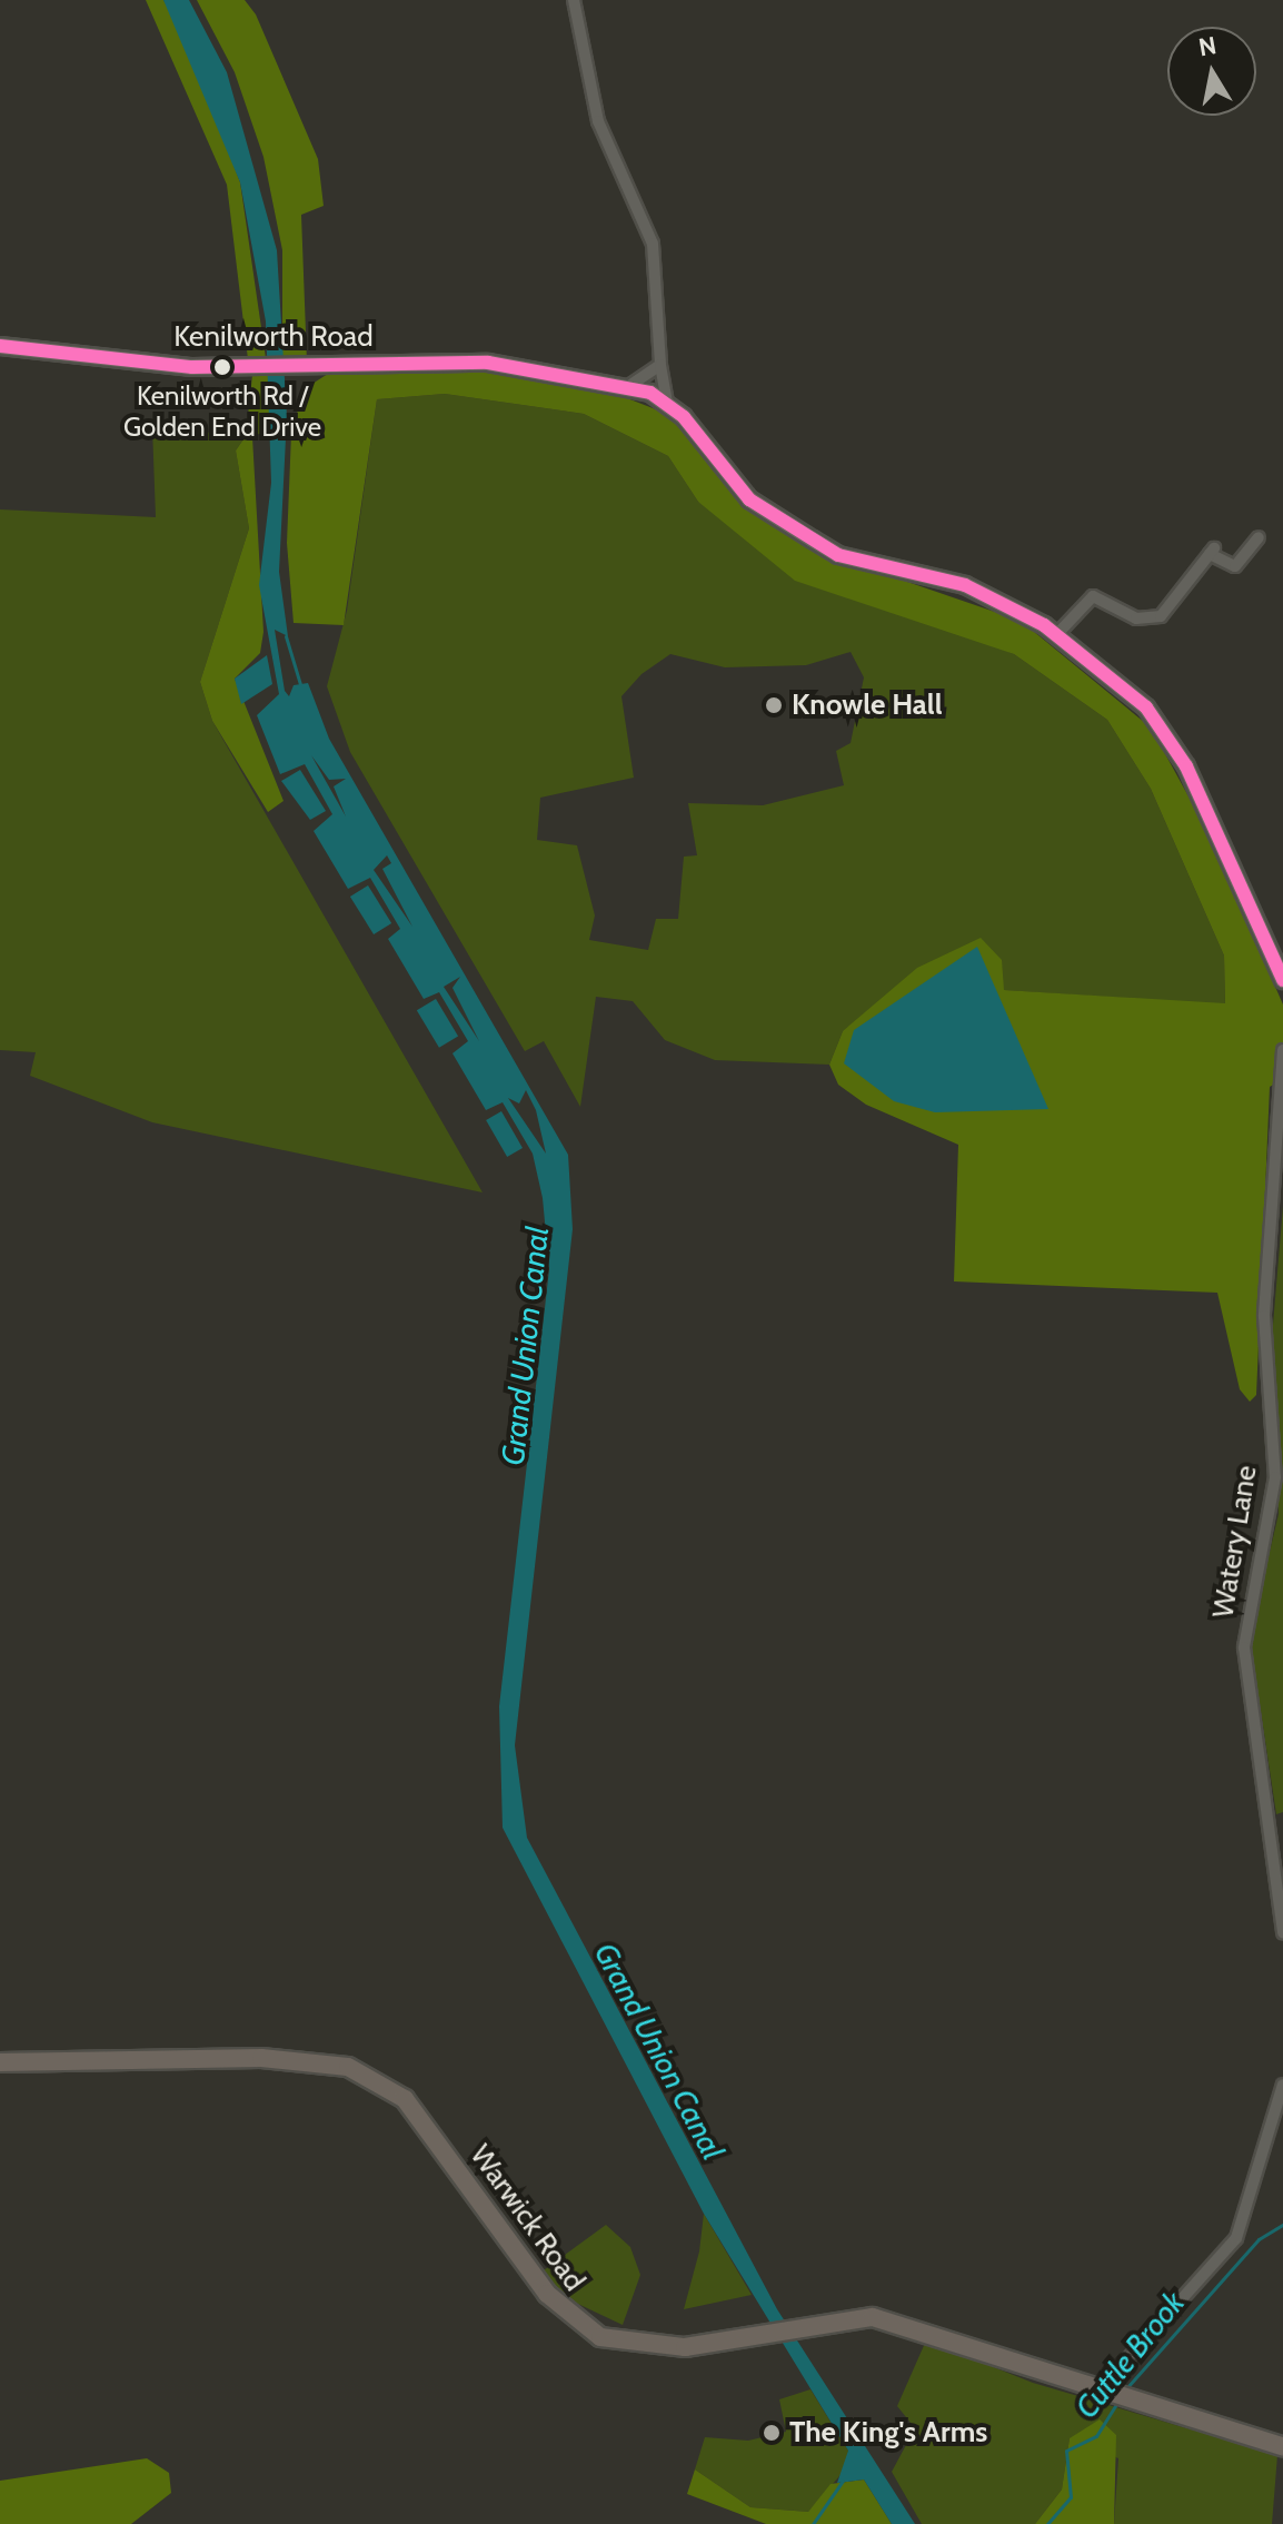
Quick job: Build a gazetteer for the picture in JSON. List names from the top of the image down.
{
  "streets": {
    "main road": ["Kenilworth Road", "Warwick Road"],
    "street": ["Watery Lane"]
  },
  "water": ["Grand Union Canal", "Cuttle Brook"],
  "places": ["Kenilworth Rd / Golden End Drive", "Knowle Hall", "The King's Arms"],
  "north": "top"
}
